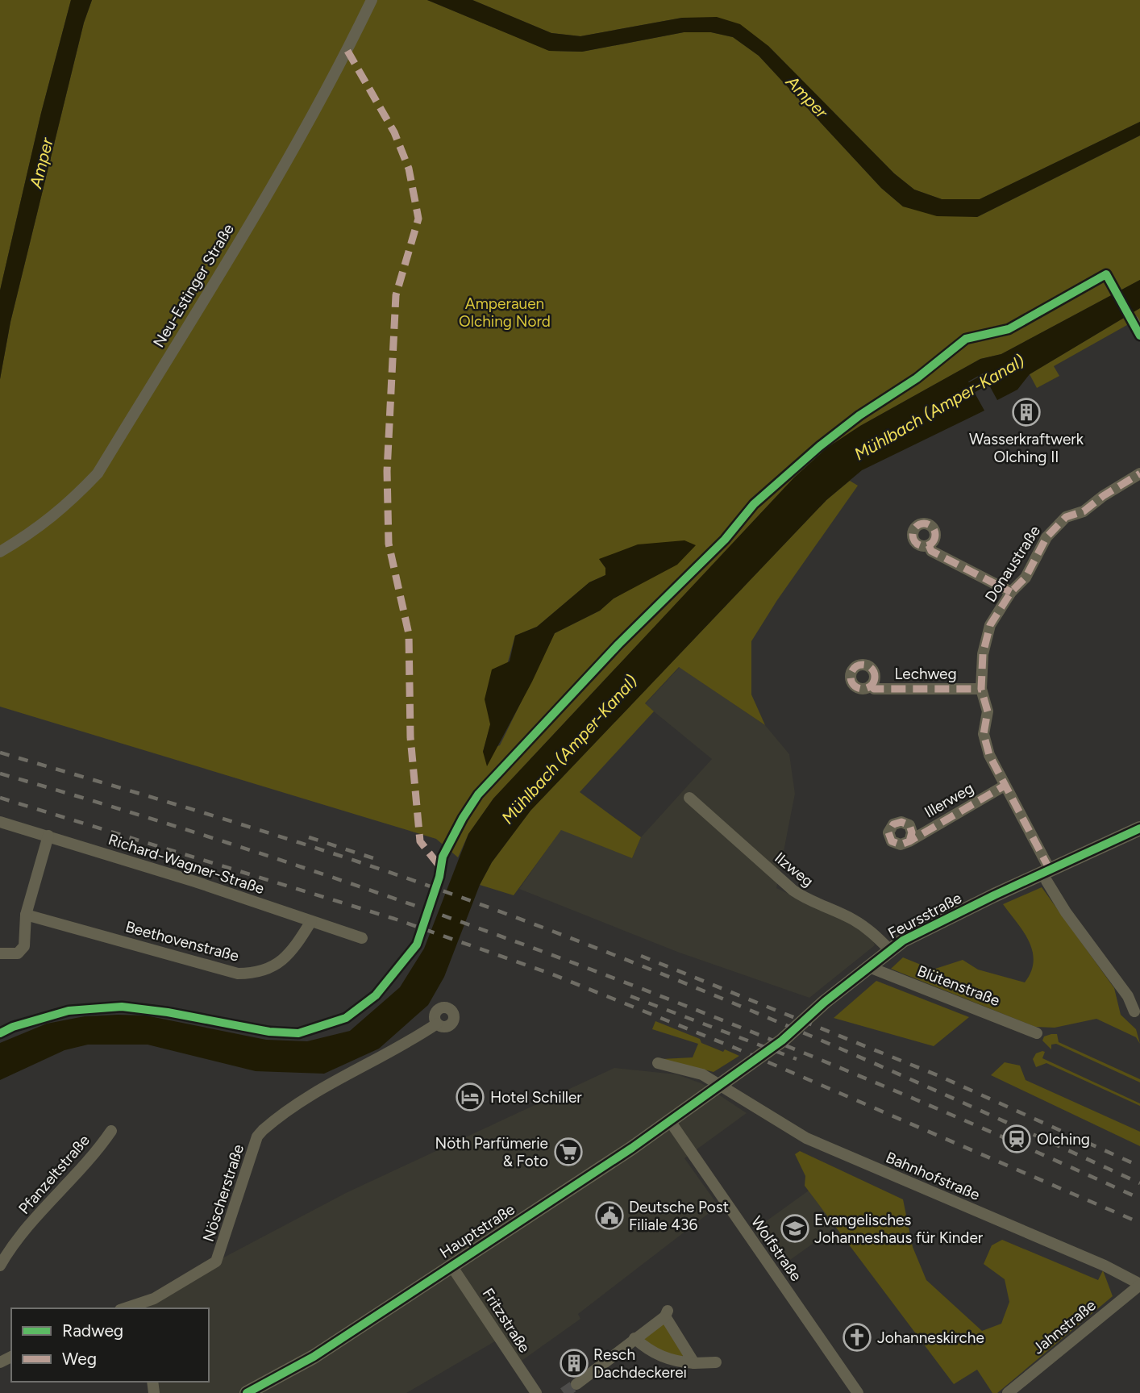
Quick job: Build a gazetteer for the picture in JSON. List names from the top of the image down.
{
  "streets": {
    "street": [
      "Neu-Estinger Straße",
      "Donaustraße",
      "Lechweg",
      "Illerweg",
      "Richard-Wagner-Straße",
      "Ilzweg",
      "Feursstraße",
      "Beethovenstraße",
      "Blütenstraße",
      "Pfanzeltstraße",
      "Bahnhofstraße",
      "Nöscherstraße",
      "Hauptstraße",
      "Wolfstraße",
      "Fritzstraße",
      "Jahnstraße"
    ]
  },
  "crossings": [
    ["Donaustraße", "Lechweg"],
    ["Donaustraße", "Illerweg"],
    ["Donaustraße", "Feursstraße"],
    ["Richard-Wagner-Straße", "Beethovenstraße"],
    ["Ilzweg", "Feursstraße"],
    ["Feursstraße", "Blütenstraße"],
    ["Feursstraße", "Bahnhofstraße"],
    ["Feursstraße", "Hauptstraße"],
    ["Bahnhofstraße", "Hauptstraße"],
    ["Bahnhofstraße", "Jahnstraße"],
    ["Hauptstraße", "Wolfstraße"],
    ["Hauptstraße", "Fritzstraße"]
  ],
  "water": ["Amper", "Mühlbach (Amper-Kanal)"],
  "parks": ["Amperauen Olching Nord"],
  "places": {
    "building": ["Wasserkraftwerk Olching II", "Resch Dachdeckerei"],
    "hotel": ["Hotel Schiller"],
    "station": ["Olching"],
    "supermarket": ["Nöth Parfümerie & Foto"],
    "public building": ["Deutsche Post Filiale 436"],
    "school or university": ["Evangelisches Johanneshaus für Kinder"],
    "church": ["Johanneskirche"]
  },
  "legend": ["Radweg", "Weg"]
}
